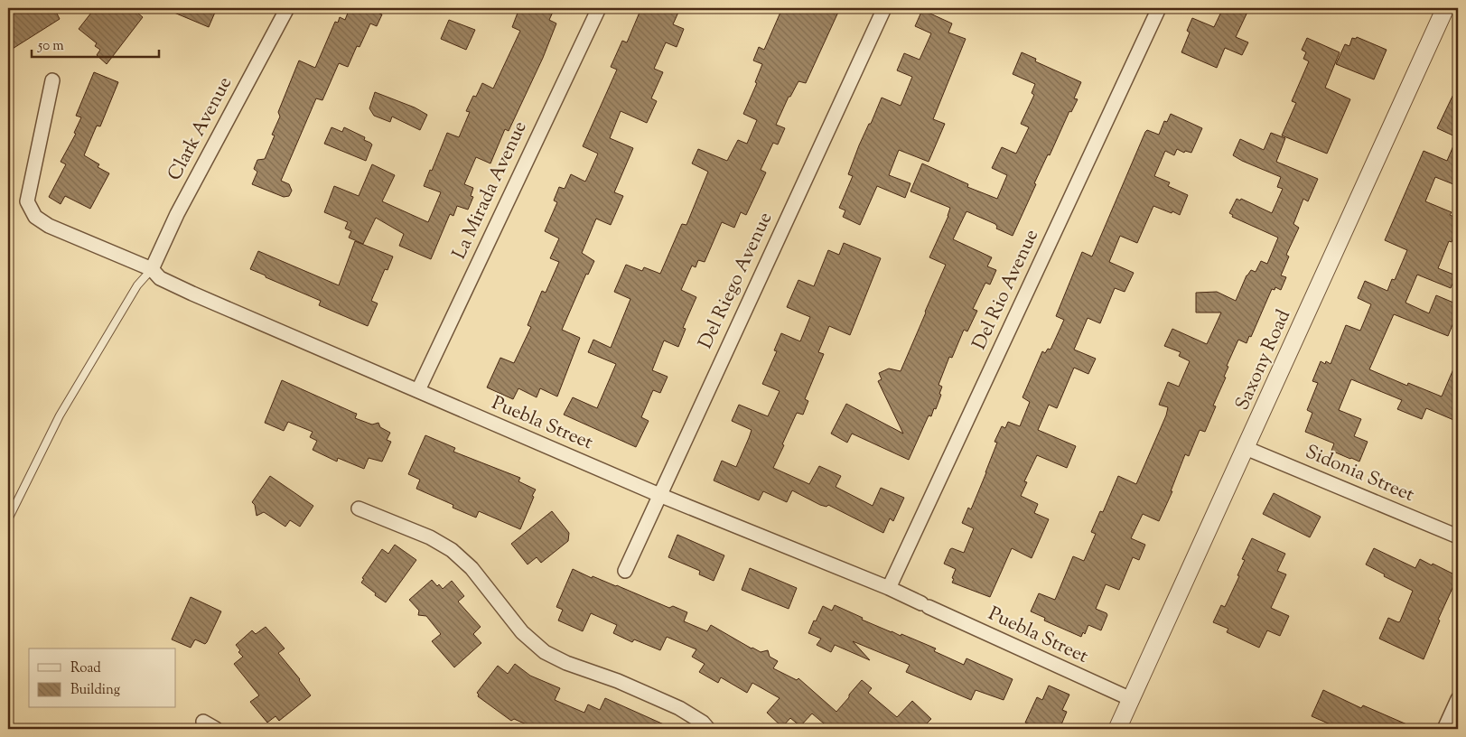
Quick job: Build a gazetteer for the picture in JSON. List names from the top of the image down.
{
  "streets": {
    "street": [
      "Clark Avenue",
      "La Mirada Avenue",
      "Del Riego Avenue",
      "Del Rio Avenue",
      "Saxony Road",
      "Puebla Street",
      "Sidonia Street"
    ]
  },
  "crossings": [
    ["Clark Avenue", "Puebla Street"],
    ["La Mirada Avenue", "Puebla Street"],
    ["Del Riego Avenue", "Puebla Street"],
    ["Del Rio Avenue", "Puebla Street"],
    ["Saxony Road", "Puebla Street"],
    ["Saxony Road", "Sidonia Street"]
  ],
  "legend": ["Road", "Building"],
  "scale_bar": "50 m"
}
